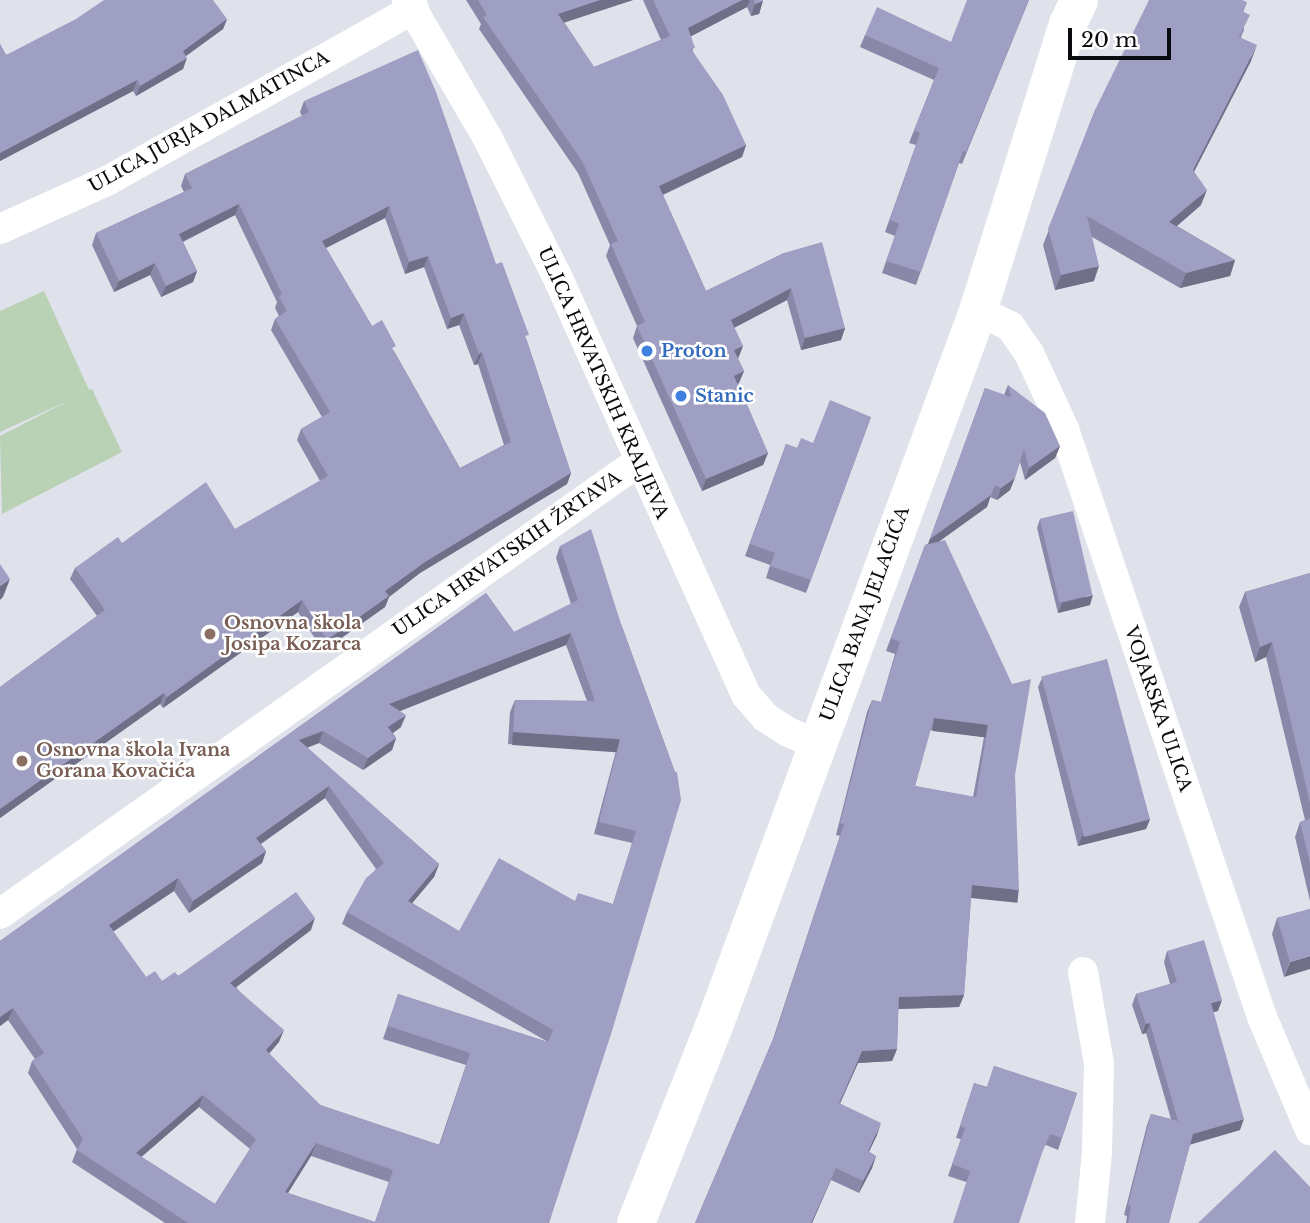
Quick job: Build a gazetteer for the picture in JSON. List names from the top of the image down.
{
  "streets": {
    "main road": ["ULICA BANA JELAČIĆA"],
    "street": [
      "ULICA JURJA DALMATINCA",
      "ULICA HRVATSKIH KRALJEVA",
      "ULICA HRVATSKIH ŽRTAVA",
      "VOJARSKA ULICA"
    ]
  },
  "crossings": [
    ["ULICA JURJA DALMATINCA", "ULICA HRVATSKIH KRALJEVA"],
    ["ULICA HRVATSKIH KRALJEVA", "ULICA HRVATSKIH ŽRTAVA"],
    ["ULICA HRVATSKIH KRALJEVA", "ULICA BANA JELAČIĆA"],
    ["ULICA BANA JELAČIĆA", "VOJARSKA ULICA"]
  ],
  "places": [
    "Proton",
    "Stanic",
    "Osnovna škola Josipa Kozarca",
    "Osnovna škola Ivana Gorana Kovačića"
  ],
  "scale_bar": "20 m"
}
